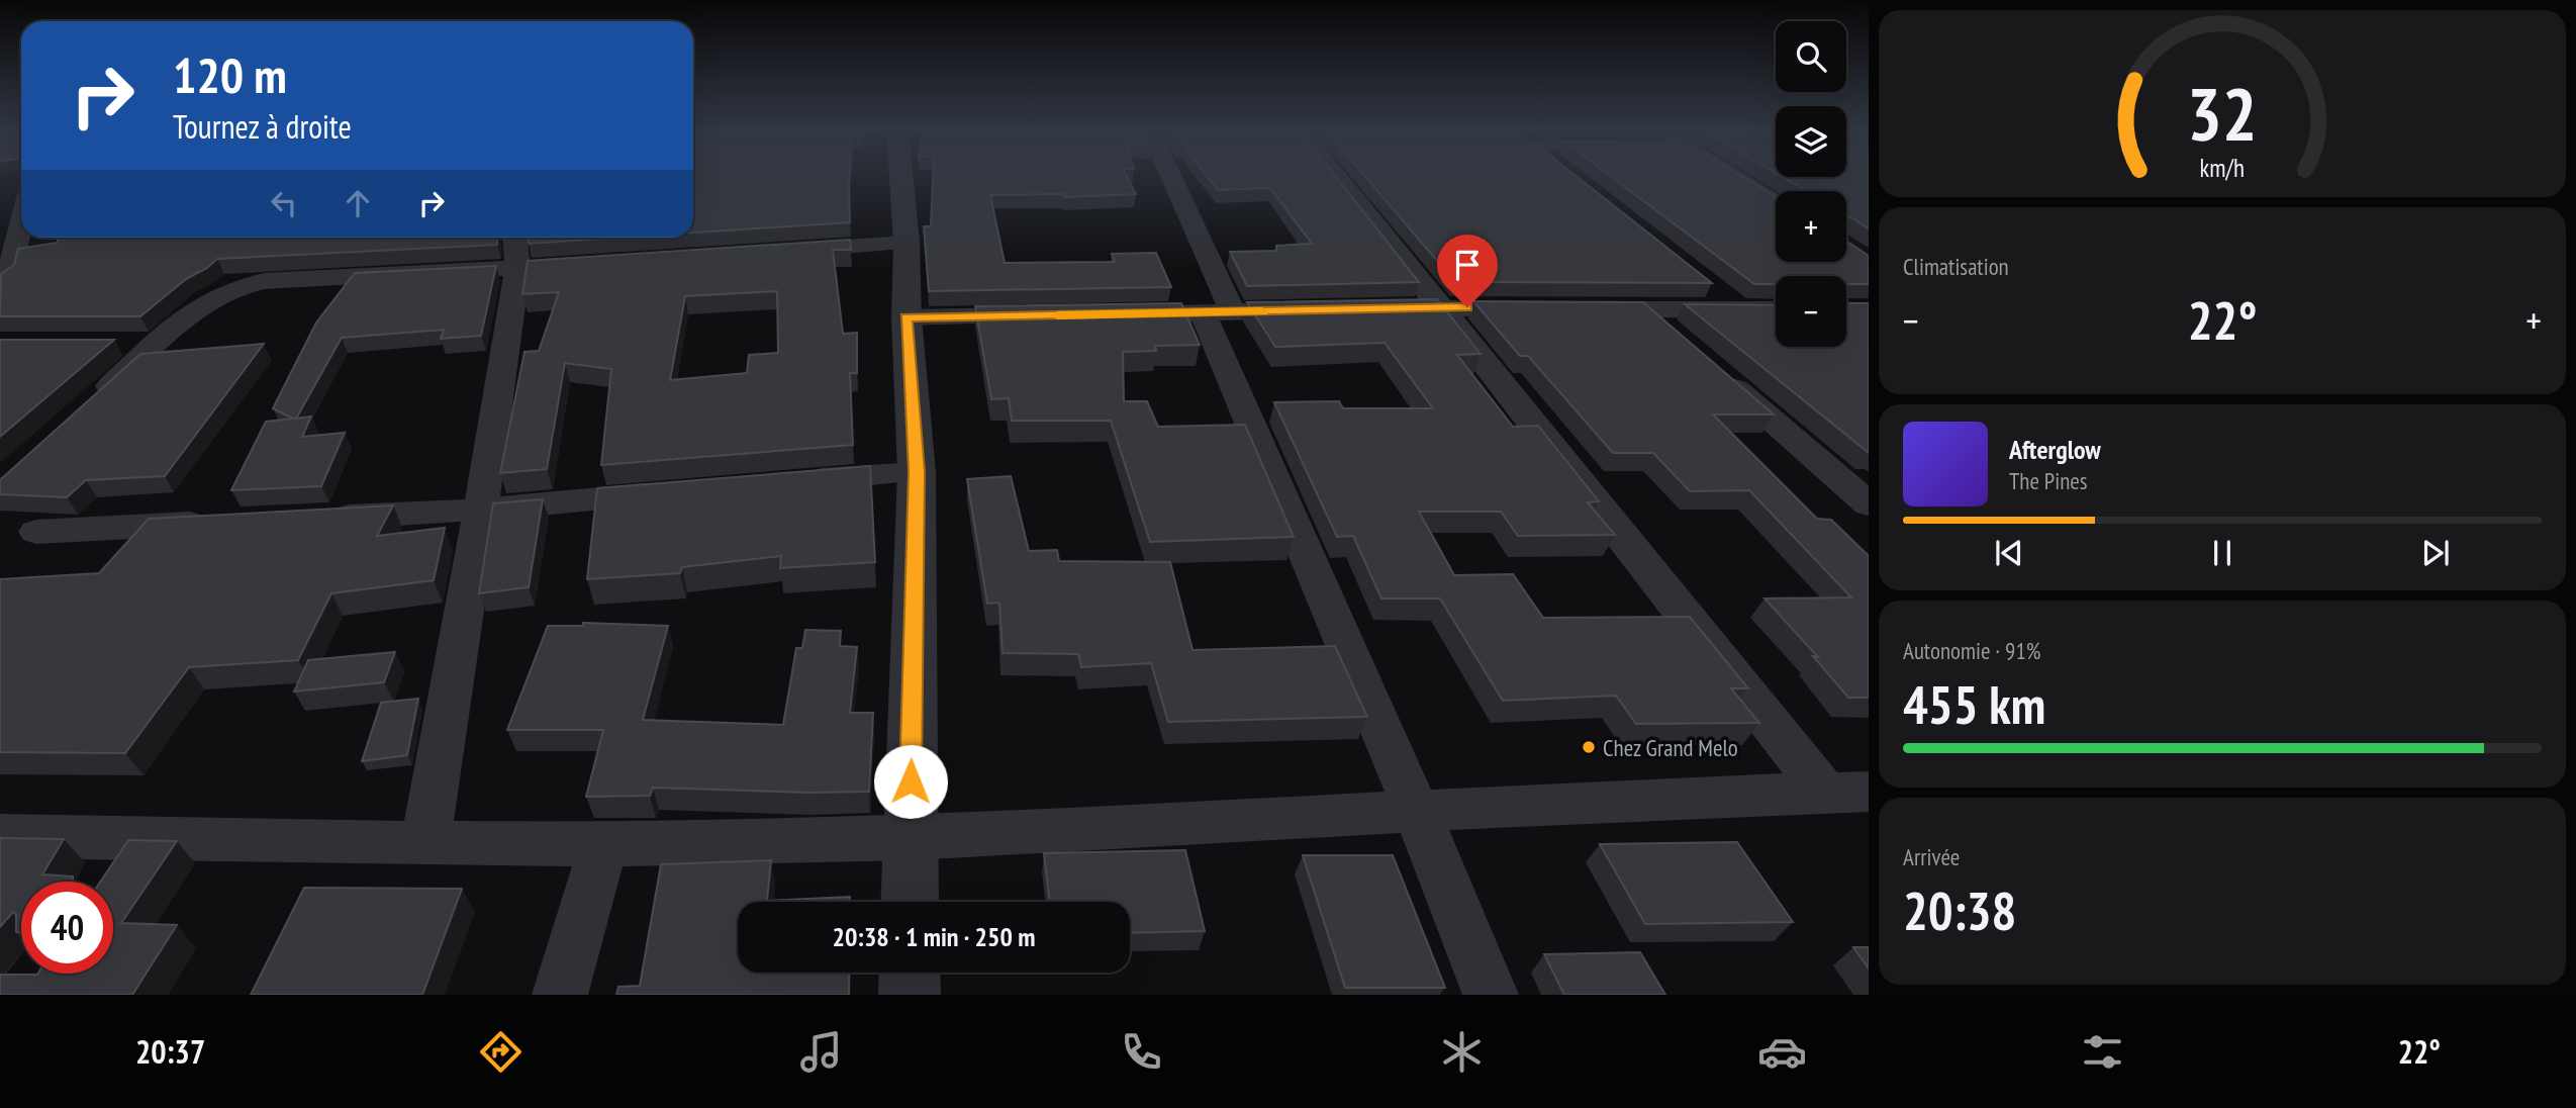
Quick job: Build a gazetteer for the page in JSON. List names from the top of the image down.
{
  "places": ["Chez Grand Melo"],
  "page": {
    "map_buttons": ["+", "−"],
    "turn": ["120 m", "Tournez à droite"],
    "tile": [
      "Climatisation",
      ["Autonomie · 91%", "455 km"],
      ["Arrivée", "20:38"]
    ],
    "heat": ["−", "22°", "+"],
    "song": ["Afterglow", "The Pines"],
    "limit": "40",
    "trip": "20:38 · 1 min · 250 m",
    "tabs": ["20:37", "22°"],
    "gauge": ["32", "km/h"]
  }
}
